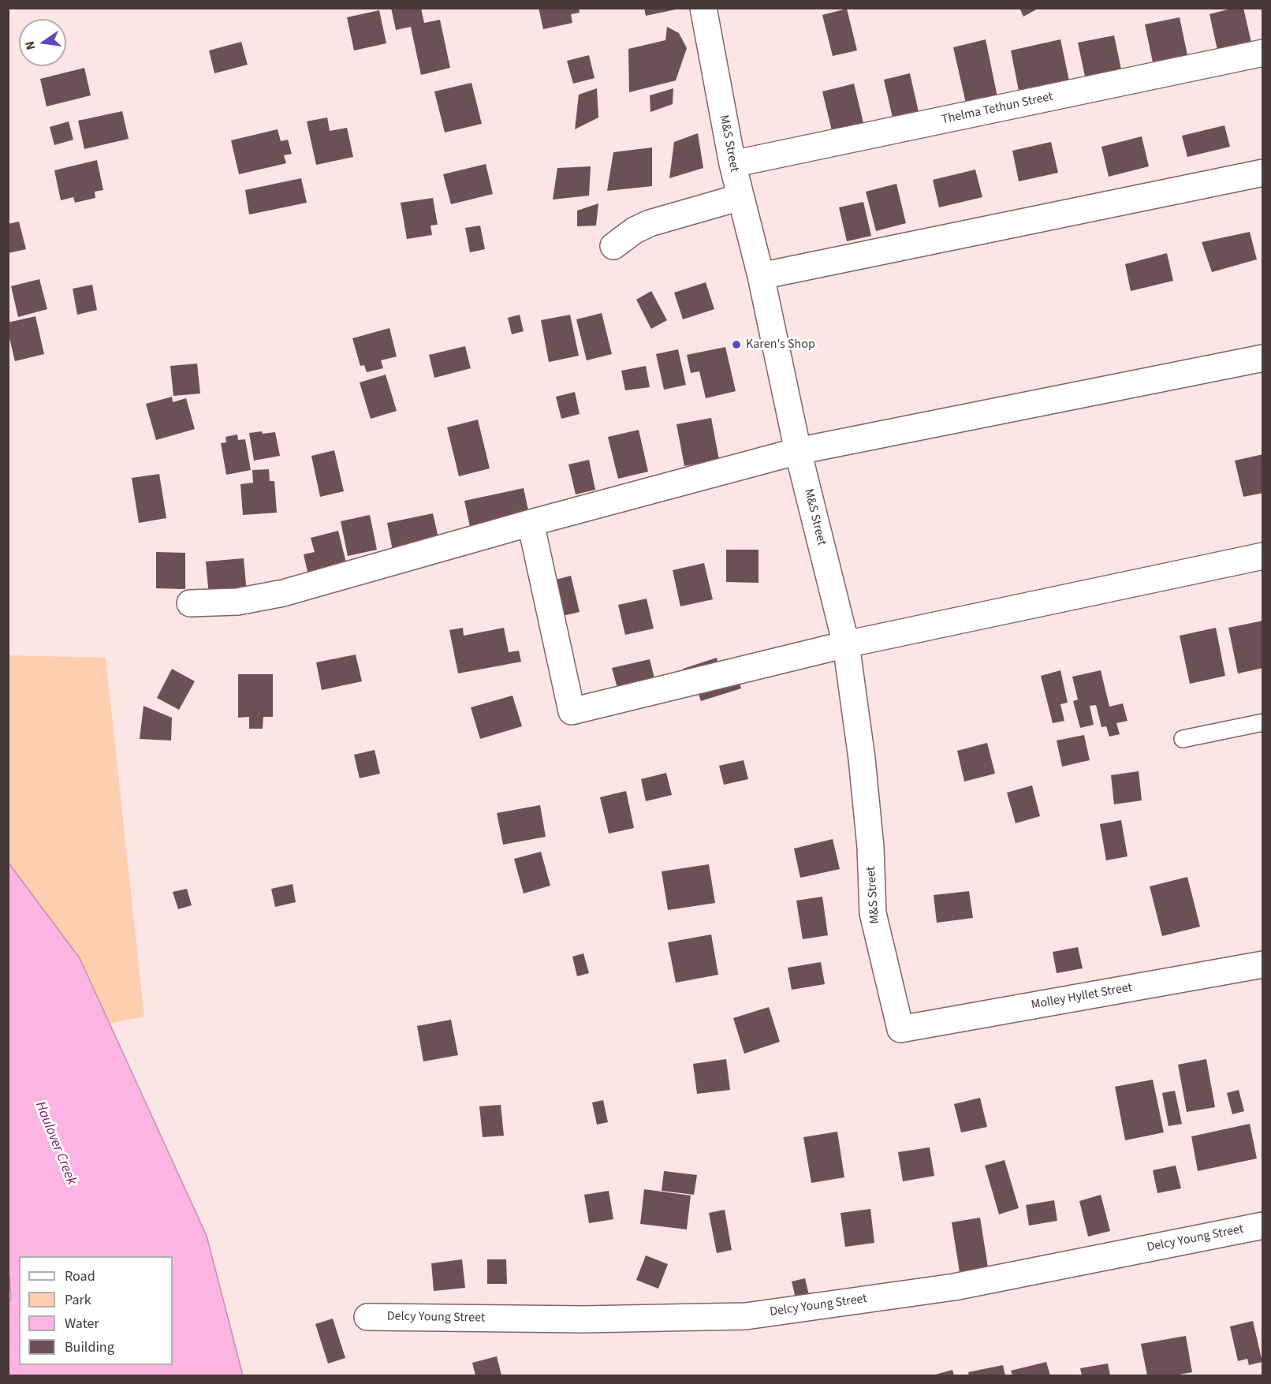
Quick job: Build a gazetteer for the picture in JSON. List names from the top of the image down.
{
  "streets": {
    "street": [
      "Thelma Tethun Street",
      "M&S Street",
      "Molley Hyllet Street",
      "Delcy Young Street"
    ]
  },
  "crossings": [
    ["Thelma Tethun Street", "M&S Street"],
    ["M&S Street", "Molley Hyllet Street"]
  ],
  "water": ["Haulover Creek"],
  "places": ["Karen's Shop"],
  "legend": [
    "Road",
    "Park",
    "Water",
    "Building"
  ],
  "north": "left"
}
